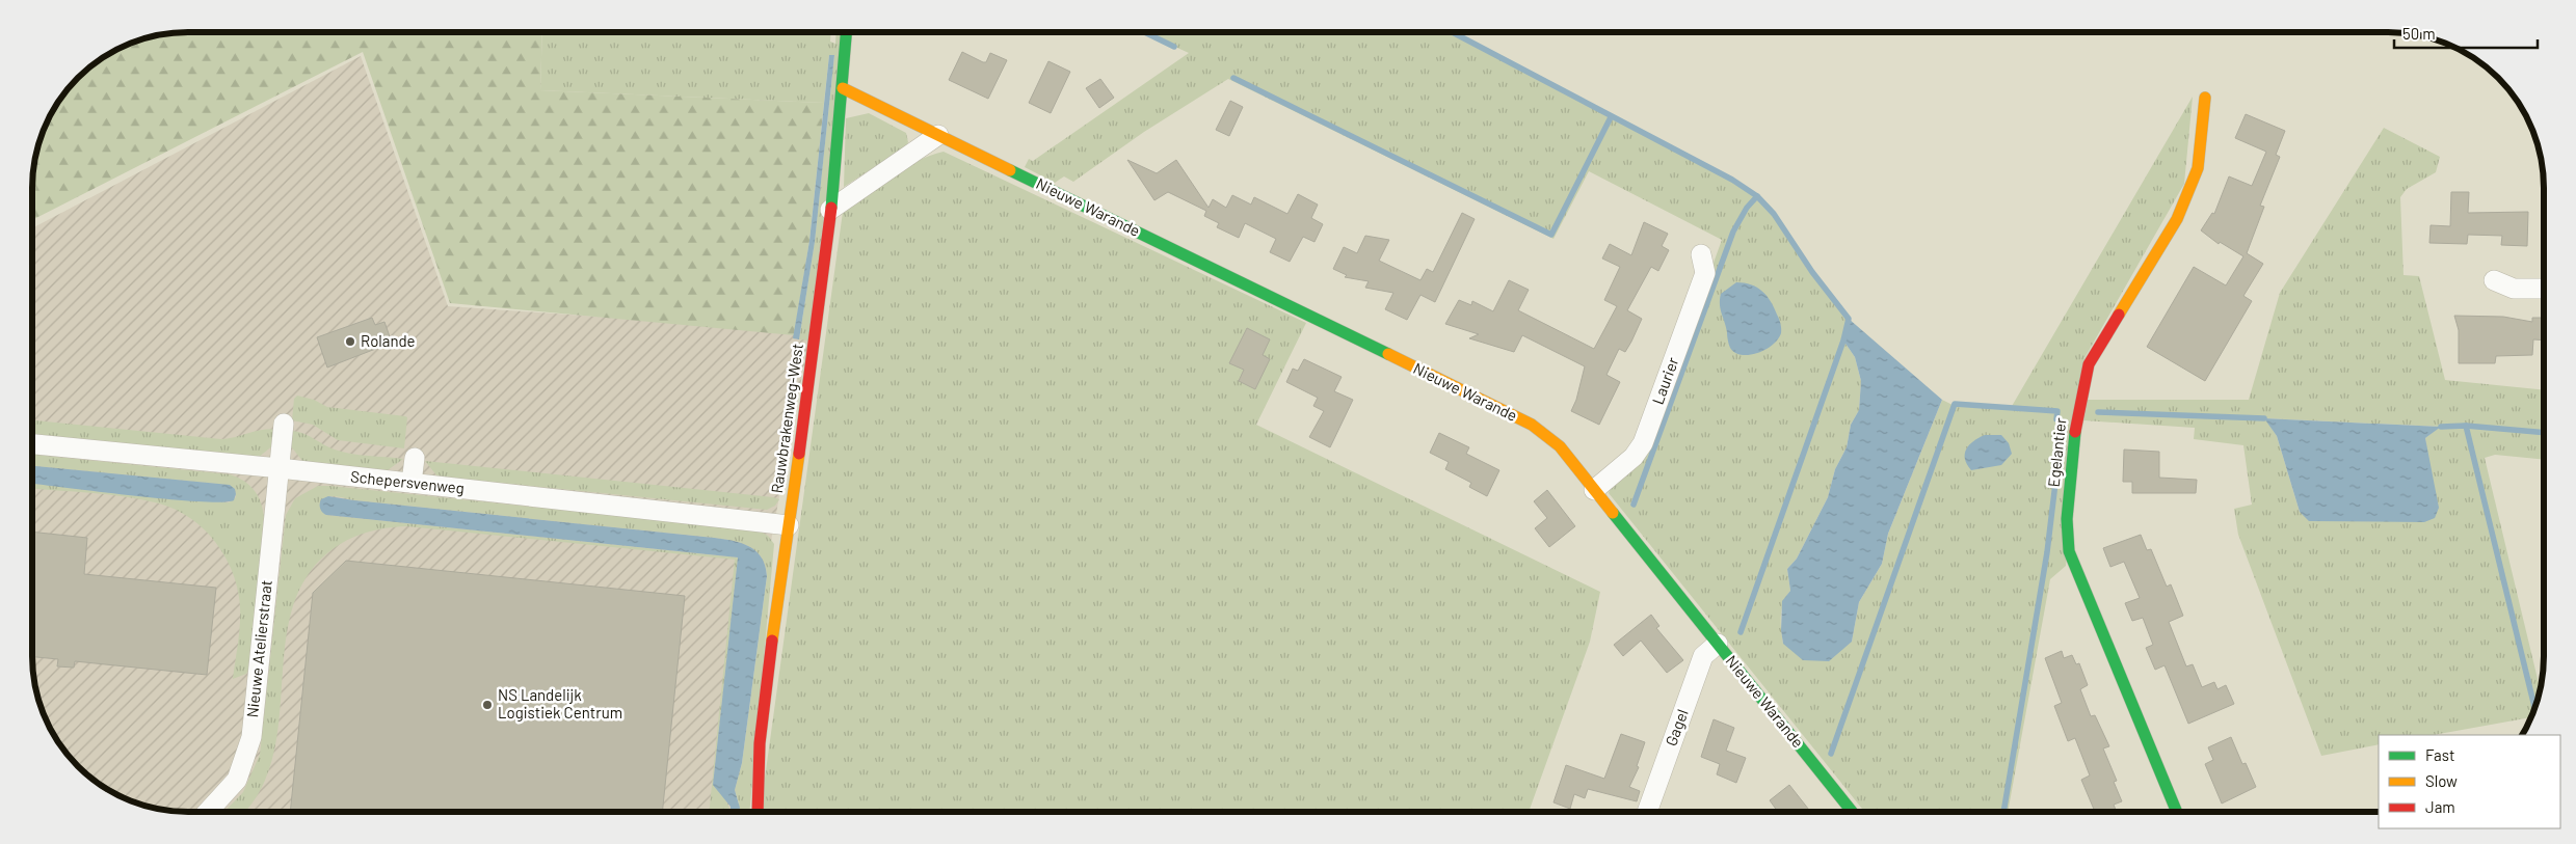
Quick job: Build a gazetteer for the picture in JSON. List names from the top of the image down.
{
  "streets": {
    "street": [
      "Nieuwe Warande",
      "Laurier",
      "Rauwbrakenweg-West",
      "Egelantier",
      "Schepersvenweg",
      "Nieuwe Atelierstraat",
      "Gagel"
    ]
  },
  "crossings": [
    ["Nieuwe Warande", "Laurier"],
    ["Nieuwe Warande", "Rauwbrakenweg-West"],
    ["Nieuwe Warande", "Gagel"],
    ["Rauwbrakenweg-West", "Schepersvenweg"],
    ["Schepersvenweg", "Nieuwe Atelierstraat"]
  ],
  "places": ["Rolande", "NS Landelijk Logistiek Centrum"],
  "legend": ["Fast", "Slow", "Jam"],
  "scale_bar": "50 m"
}
